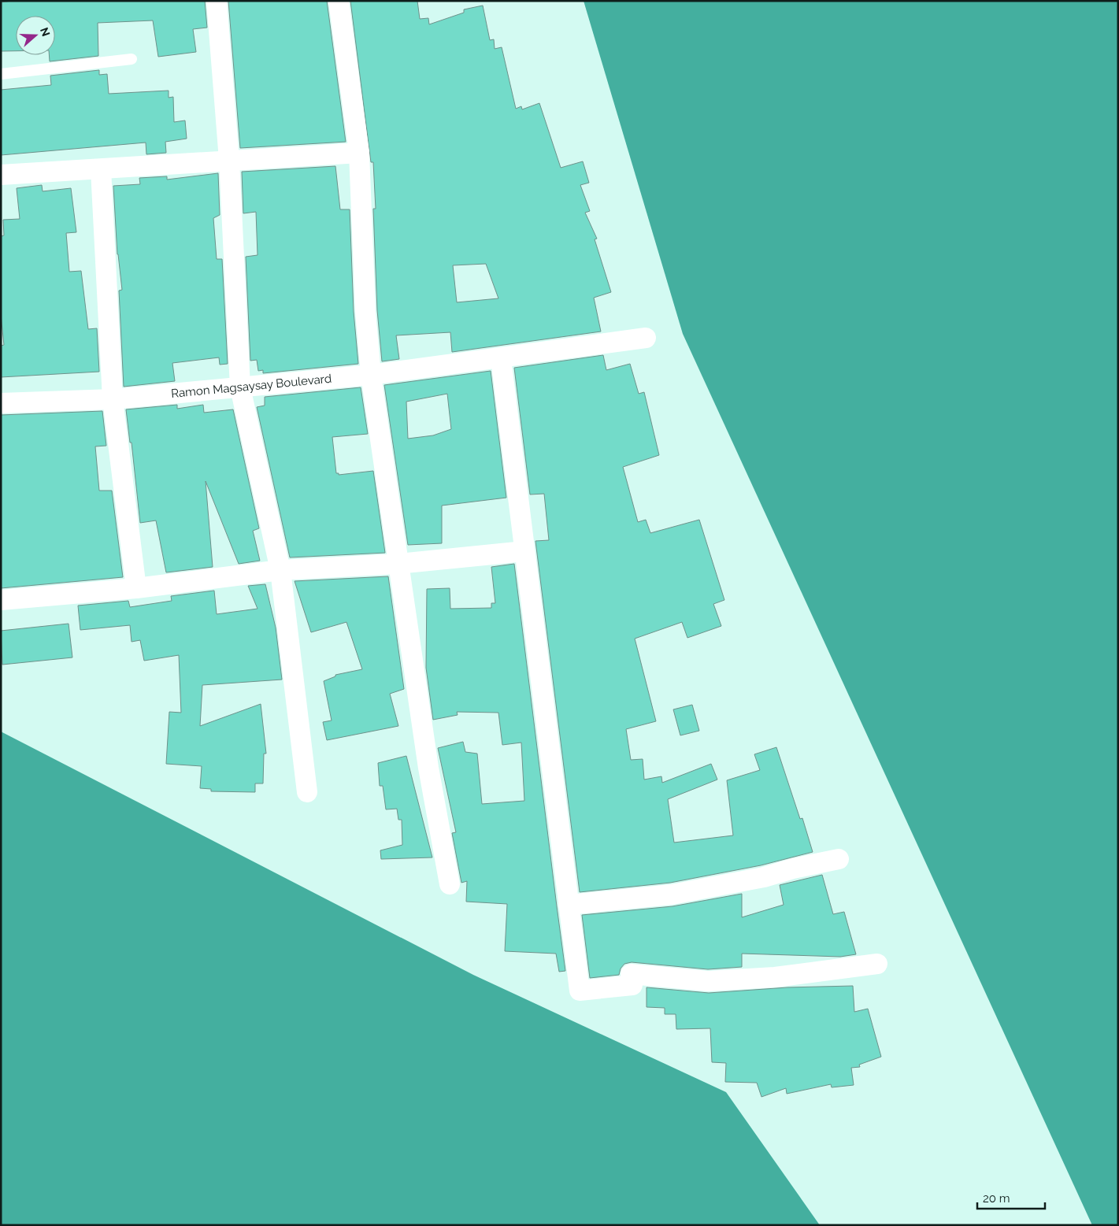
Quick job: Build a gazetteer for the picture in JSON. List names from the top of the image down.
{
  "streets": {
    "street": ["Ramon Magsaysay Boulevard"]
  },
  "scale_bar": "20 m",
  "north": "right"
}
